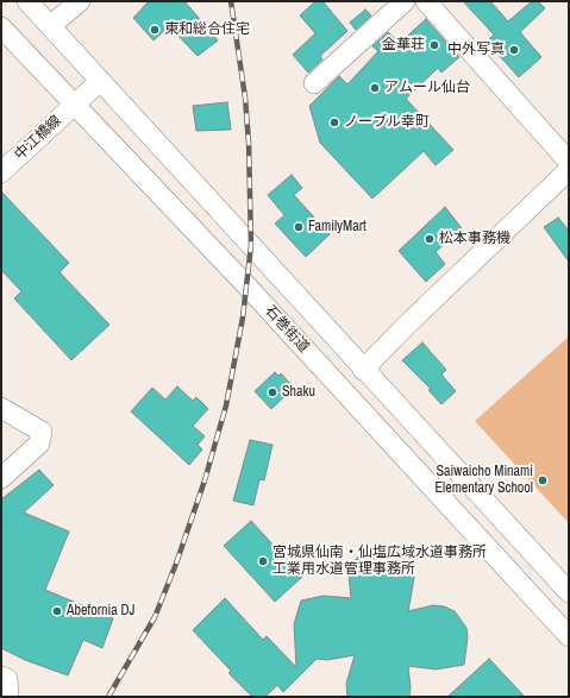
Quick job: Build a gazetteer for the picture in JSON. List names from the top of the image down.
{
  "streets": {
    "street": ["中江橋線", "石巻街道"]
  },
  "crossings": [
    ["中江橋線", "石巻街道"]
  ],
  "places": [
    "東和総合住宅",
    "金華荘",
    "中外写真",
    "アムール仙台",
    "ノーブル幸町",
    "FamilyMart",
    "松本事務機",
    "Shaku",
    "Saiwaicho Minami Elementary School",
    "宮城県仙南・仙塩広域水道事務所 工業用水道管理事務所",
    "Abefornia DJ"
  ]
}
